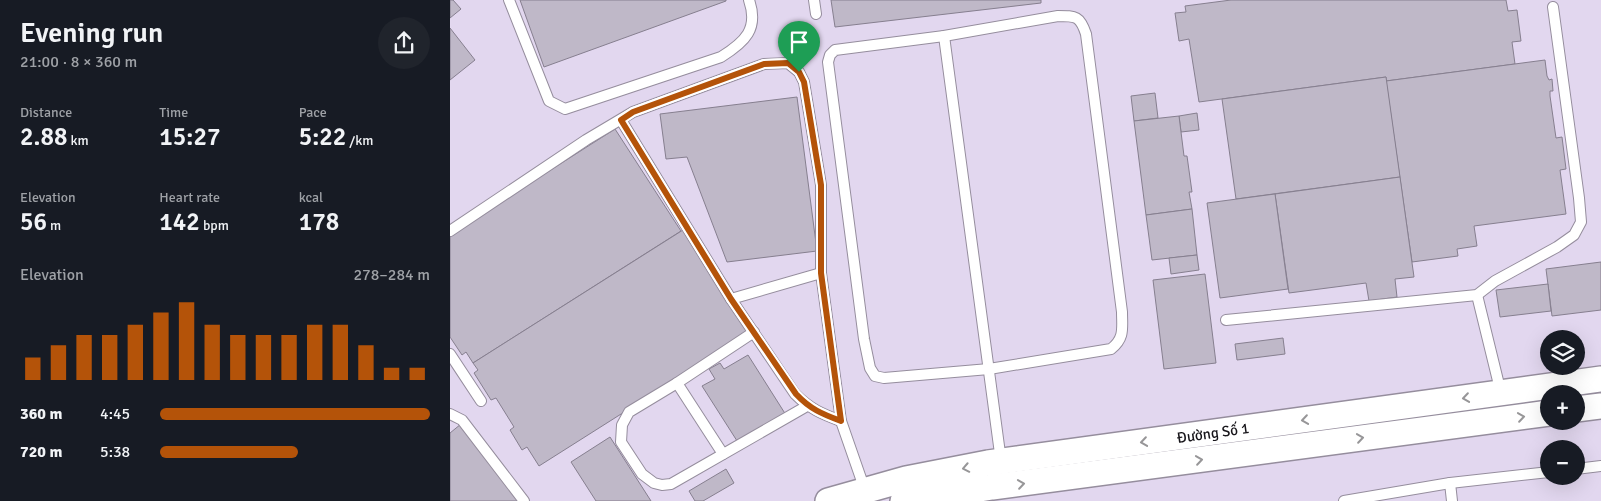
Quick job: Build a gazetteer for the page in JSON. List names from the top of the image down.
{
  "streets": {
    "street": ["Đường Số 1"]
  },
  "page": {
    "heading": ["Evening run", "21:00 · 8 × 360 m"],
    "stats": [
      ["Distance", "2.88 km"],
      ["Time", "15:27"],
      ["Pace", "5:22 /km"],
      ["Elevation", "56 m"],
      ["Heart rate", "142 bpm"],
      ["kcal", "178"]
    ],
    "chart": ["Elevation", "278–284 m"],
    "map_buttons": ["+", "−"],
    "list": [
      {
        "name": "360 m",
        "note": "4:45"
      },
      {
        "name": "720 m",
        "note": "5:38"
      }
    ]
  }
}
